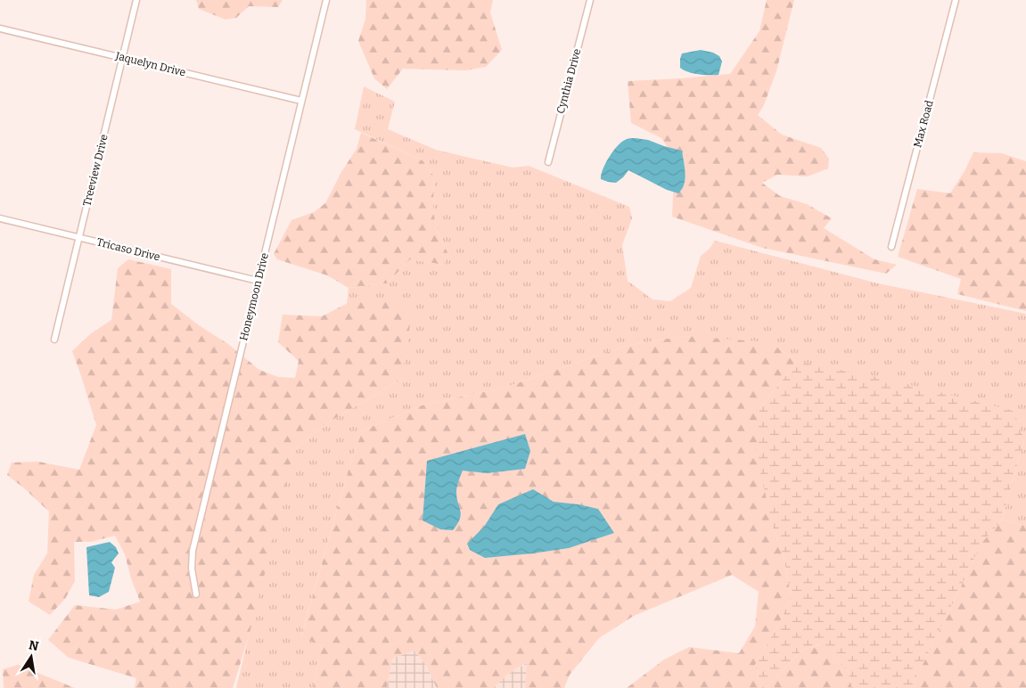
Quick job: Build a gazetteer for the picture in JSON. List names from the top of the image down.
{
  "streets": {
    "street": [
      "Jaquelyn Drive",
      "Cynthia Drive",
      "Max Road",
      "Treeview Drive",
      "Tricaso Drive",
      "Honeymoon Drive"
    ]
  },
  "crossings": [
    ["Jaquelyn Drive", "Treeview Drive"],
    ["Jaquelyn Drive", "Honeymoon Drive"],
    ["Treeview Drive", "Tricaso Drive"],
    ["Tricaso Drive", "Honeymoon Drive"]
  ],
  "north": "top"
}
